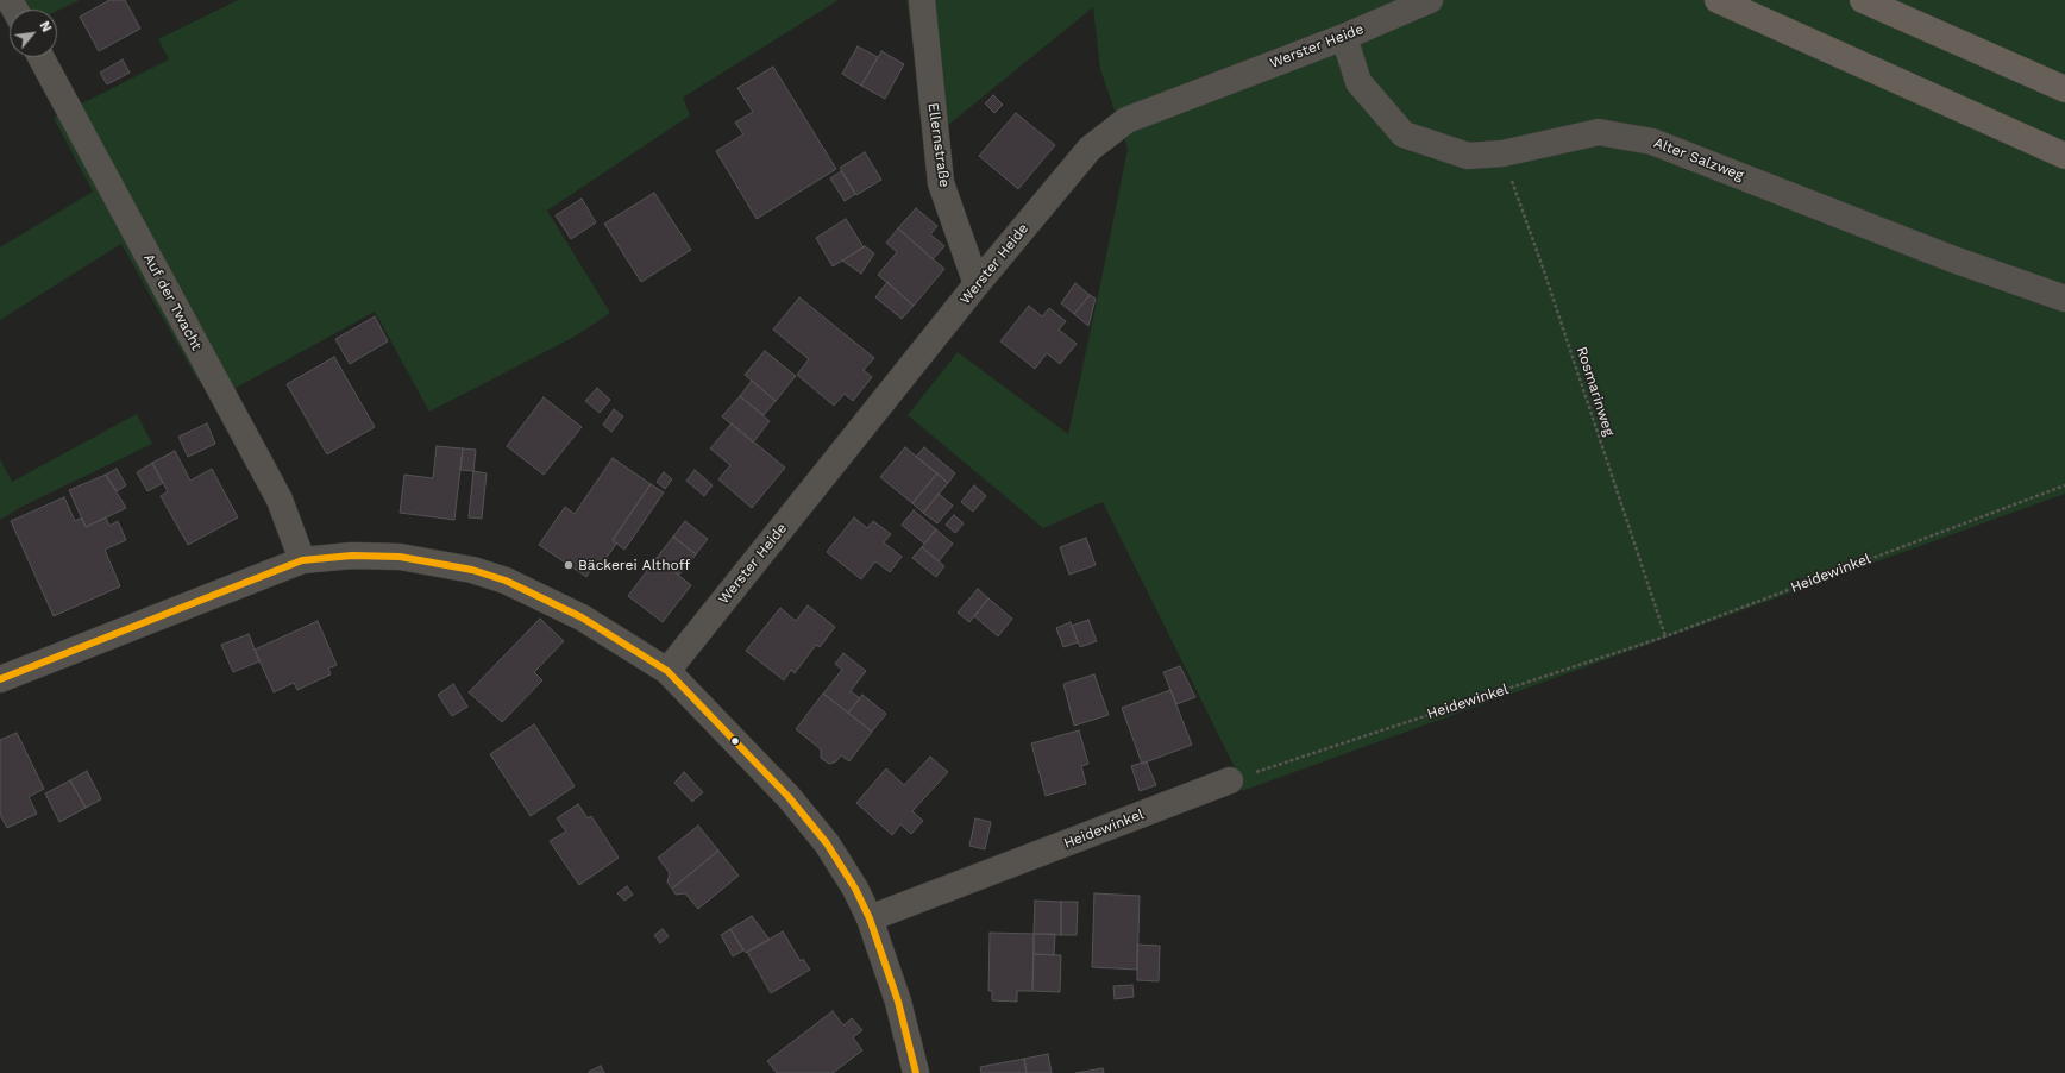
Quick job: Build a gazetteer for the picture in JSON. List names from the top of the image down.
{
  "streets": {
    "street": [
      "Werster Heide",
      "Ellernstraße",
      "Alter Salzweg",
      "Auf der Twacht",
      "Heidewinkel"
    ],
    "path": ["Rosmarinweg"]
  },
  "crossings": [
    ["Werster Heide", "Ellernstraße"],
    ["Werster Heide", "Alter Salzweg"],
    ["Alter Salzweg", "Rosmarinweg"],
    ["Rosmarinweg", "Heidewinkel"]
  ],
  "places": ["Bäckerei Althoff"],
  "north": "top right"
}
